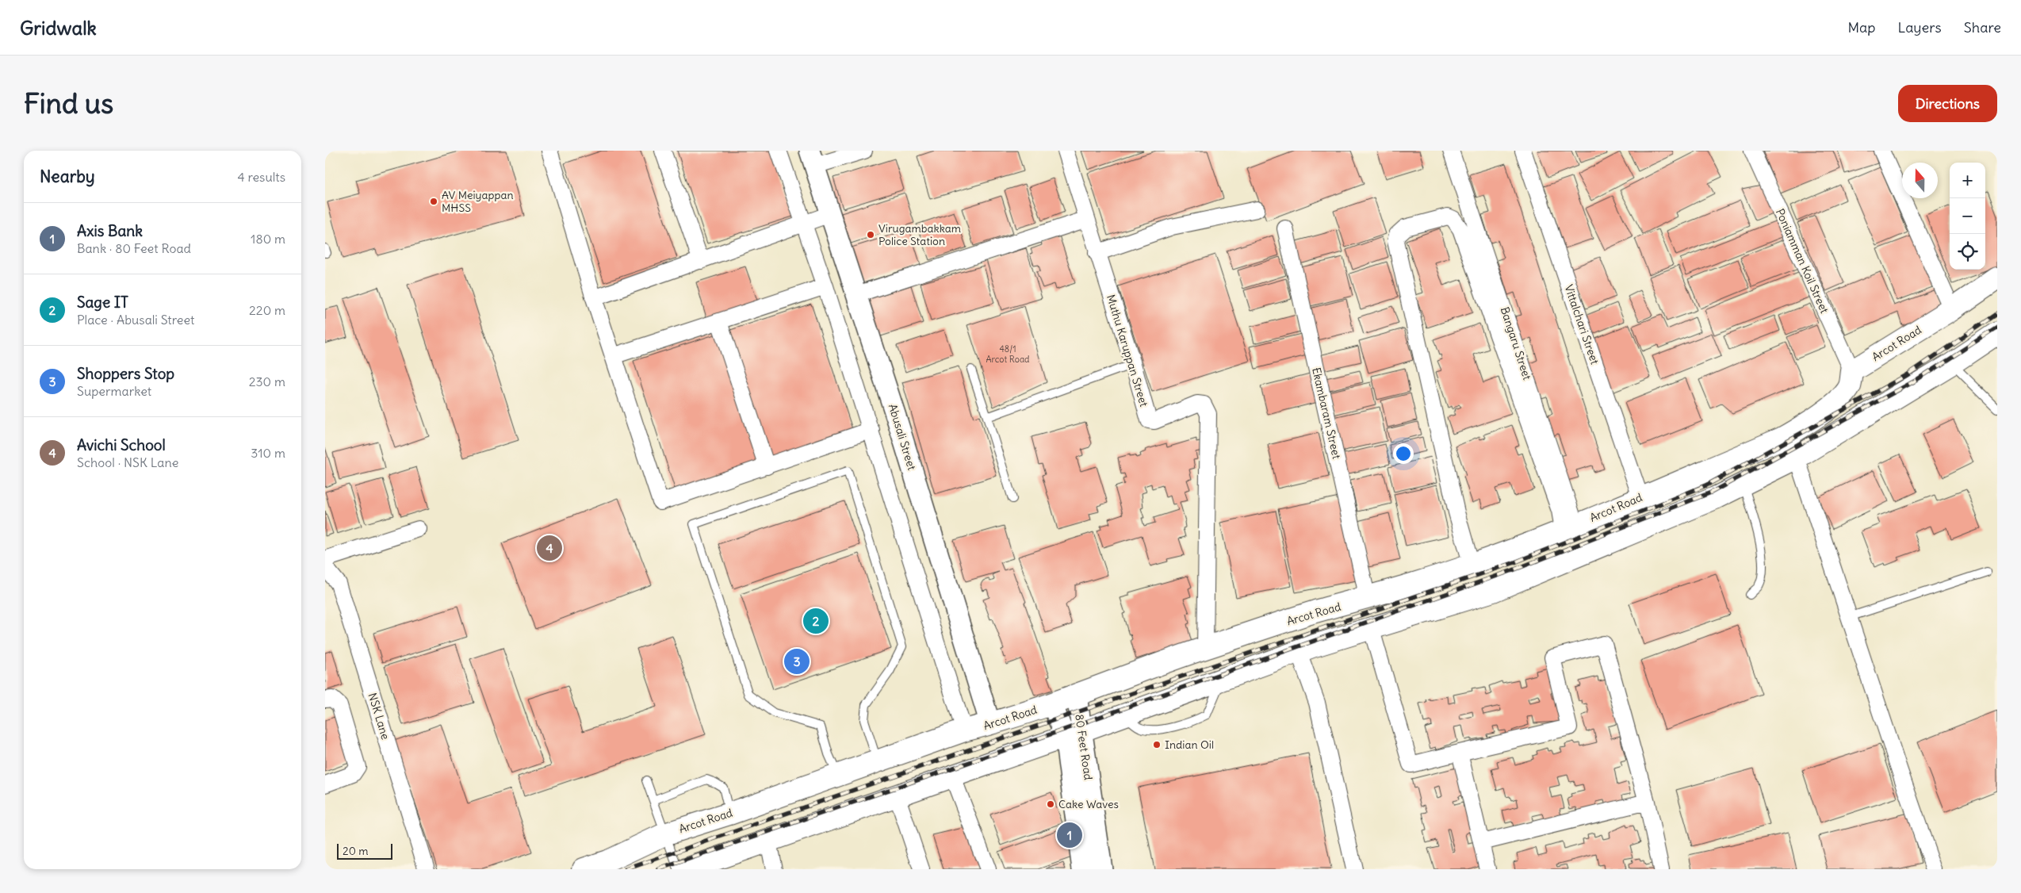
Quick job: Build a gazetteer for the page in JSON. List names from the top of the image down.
{
  "streets": {
    "main road": ["Arcot Road"],
    "street": [
      "Poniamman Koil Street",
      "Vittalchari Street",
      "Bangaru Street",
      "Muthu Karuppan Street",
      "Ekambaram Street",
      "Abusali Street",
      "NSK Lane",
      "80 Feet Road"
    ]
  },
  "crossings": [
    ["Poniamman Koil Street", "Arcot Road"],
    ["Vittalchari Street", "Arcot Road"],
    ["Bangaru Street", "Arcot Road"],
    ["Arcot Road", "Muthu Karuppan Street"],
    ["Arcot Road", "Ekambaram Street"],
    ["Arcot Road", "Abusali Street"],
    ["Arcot Road", "80 Feet Road"]
  ],
  "places": [
    "AV Meiyappan MHSS",
    "Virugambakkam Police Station",
    "Indian Oil",
    "Cake Waves"
  ],
  "house_numbers": ["48/1 Arcot Road"],
  "scale_bar": "20 m",
  "north": "top",
  "page": {
    "header": "Gridwalk",
    "nav": ["Map", "Layers", "Share"],
    "buttons": "Directions",
    "title": "Find us",
    "heading": ["Nearby", "4 results"],
    "map_buttons": ["+", "−"],
    "list": [
      {
        "mark": "1",
        "name": "Axis Bank",
        "note": "Bank · 80 Feet Road",
        "value": "180 m"
      },
      {
        "mark": "2",
        "name": "Sage IT",
        "note": "Place · Abusali Street",
        "value": "220 m"
      },
      {
        "mark": "3",
        "name": "Shoppers Stop",
        "note": "Supermarket",
        "value": "230 m"
      },
      {
        "mark": "4",
        "name": "Avichi School",
        "note": "School · NSK Lane",
        "value": "310 m"
      }
    ],
    "pins": [
      "4",
      "2",
      "3",
      "1"
    ],
    "scale": "20 m"
  }
}
